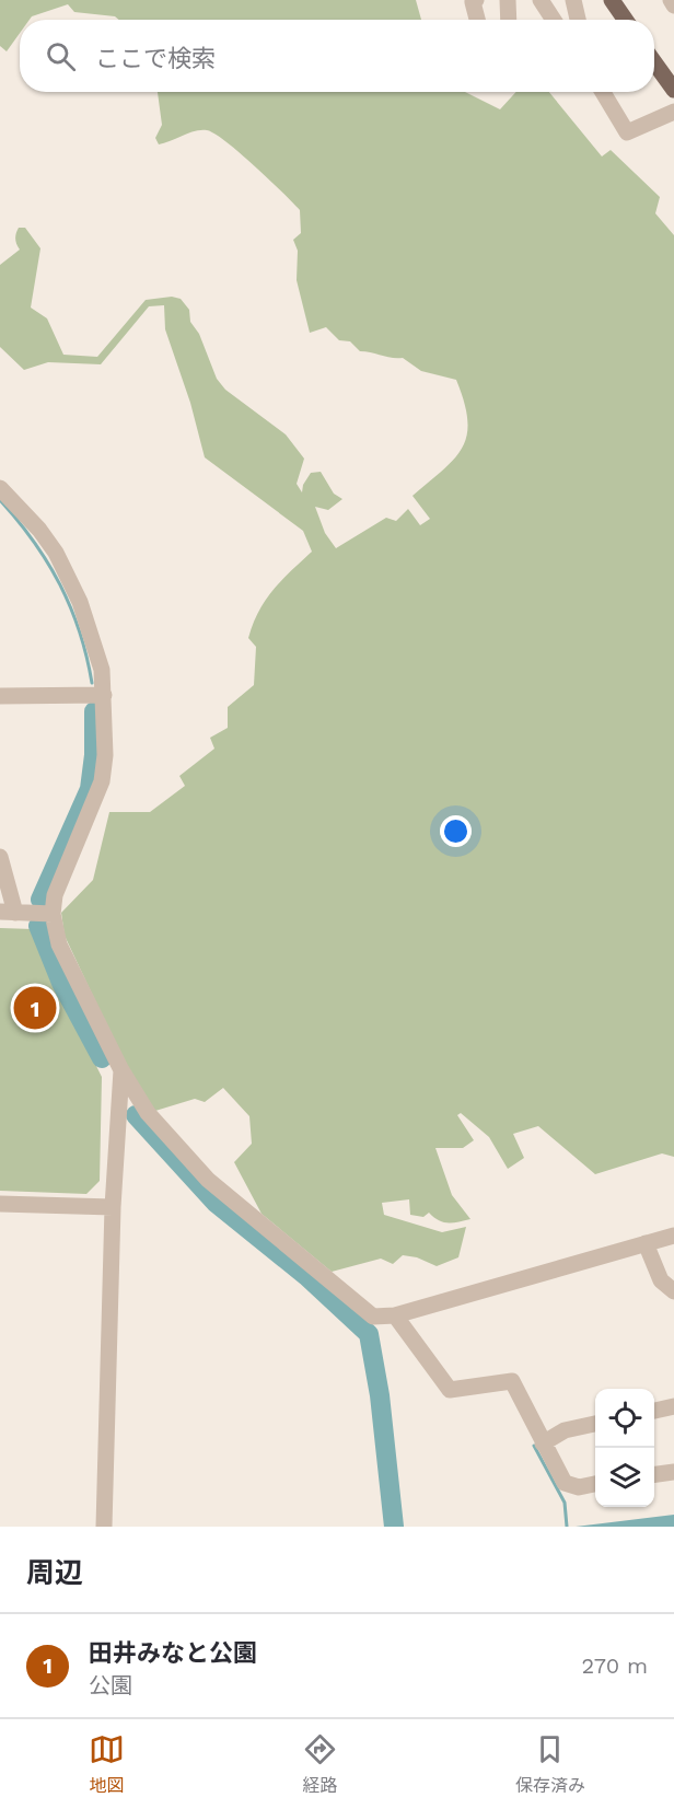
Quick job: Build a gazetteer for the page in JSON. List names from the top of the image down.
{
  "page": {
    "search": "ここで検索",
    "pins": "1",
    "heading": "周辺",
    "list": [
      {
        "mark": "1",
        "name": "田井みなと公園",
        "note": "公園",
        "value": "270 m"
      }
    ],
    "nav": ["地図", "経路", "保存済み"]
  }
}
